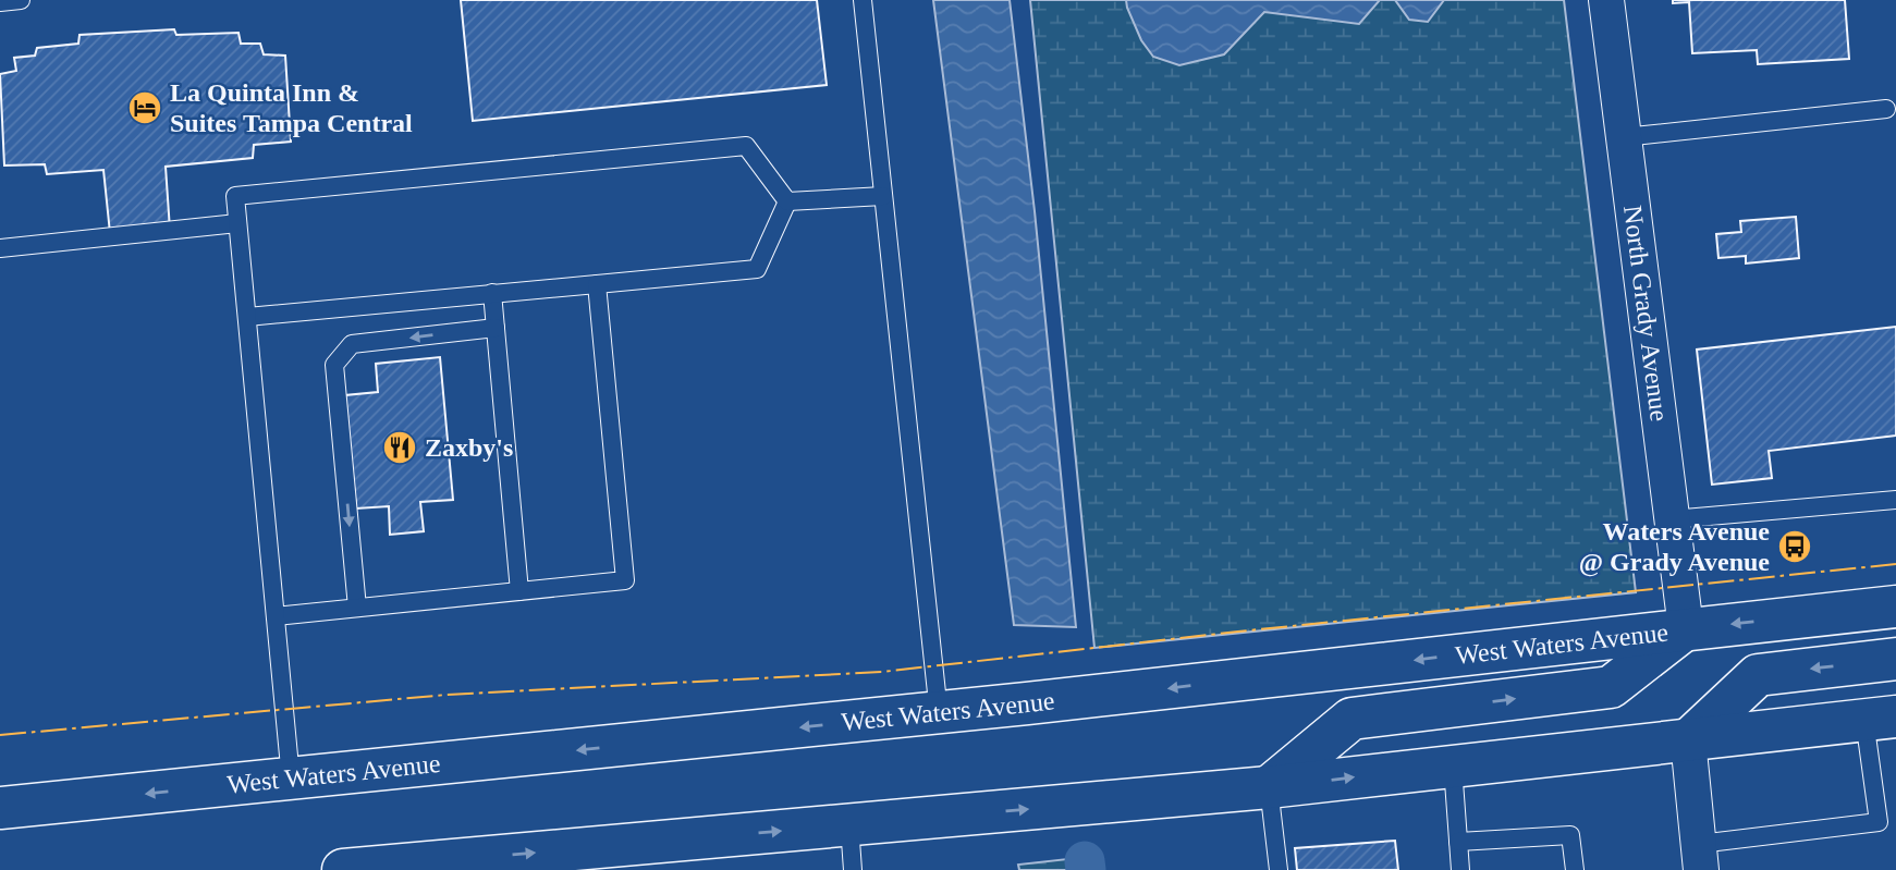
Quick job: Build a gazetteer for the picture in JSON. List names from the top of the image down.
{
  "streets": {
    "main road": ["West Waters Avenue"],
    "street": ["North Grady Avenue"]
  },
  "crossings": [
    ["North Grady Avenue", "West Waters Avenue"]
  ],
  "places": {
    "hotel": ["La Quinta Inn & Suites Tampa Central"],
    "restaurant": ["Zaxby's"],
    "bus stop": ["Waters Avenue @ Grady Avenue"]
  }
}
